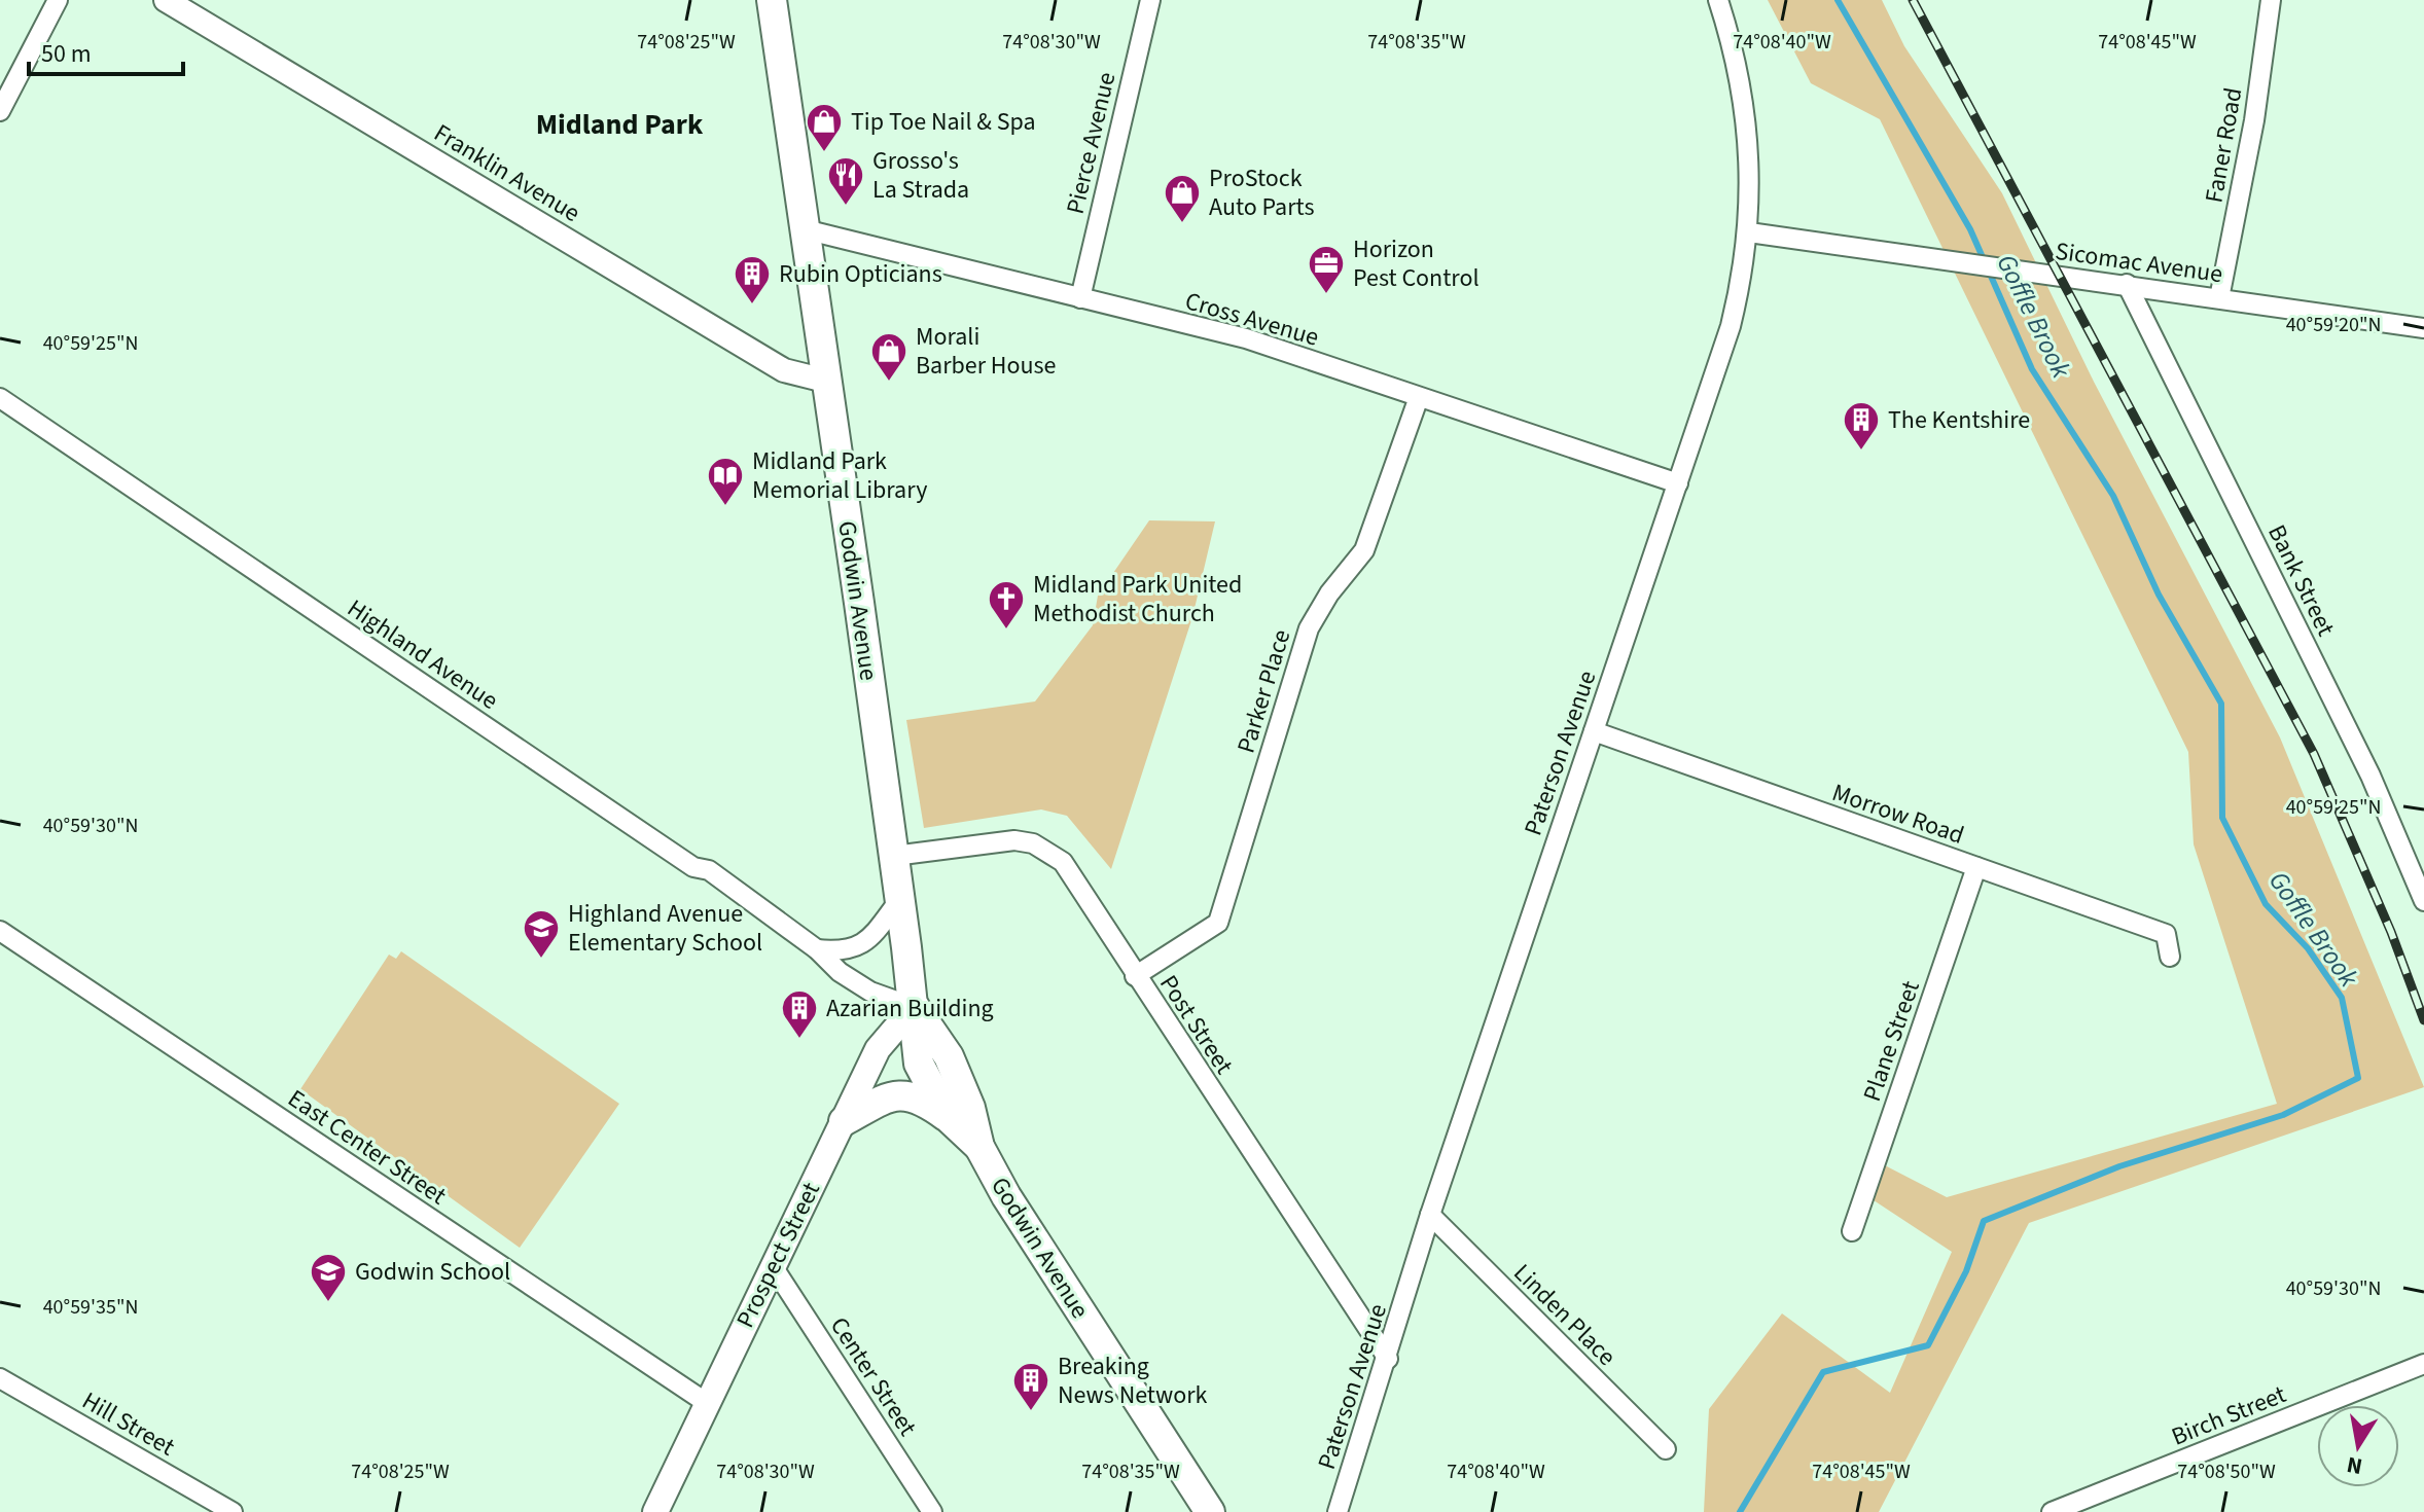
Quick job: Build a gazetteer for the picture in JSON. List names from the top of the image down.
{
  "streets": {
    "main road": ["Godwin Avenue", "Prospect Street"],
    "street": [
      "Pierce Avenue",
      "Faner Road",
      "Franklin Avenue",
      "Sicomac Avenue",
      "Cross Avenue",
      "Bank Street",
      "Highland Avenue",
      "Parker Place",
      "Paterson Avenue",
      "Morrow Road",
      "Post Street",
      "Plane Street",
      "East Center Street",
      "Linden Place",
      "Center Street",
      "Birch Street",
      "Hill Street"
    ]
  },
  "crossings": [
    ["Pierce Avenue", "Cross Avenue"],
    ["Faner Road", "Sicomac Avenue"],
    ["Franklin Avenue", "Godwin Avenue"],
    ["Sicomac Avenue", "Bank Street"],
    ["Sicomac Avenue", "Paterson Avenue"],
    ["Cross Avenue", "Godwin Avenue"],
    ["Cross Avenue", "Parker Place"],
    ["Cross Avenue", "Paterson Avenue"],
    ["Godwin Avenue", "Highland Avenue"],
    ["Godwin Avenue", "Post Street"],
    ["Godwin Avenue", "Prospect Street"],
    ["Highland Avenue", "Prospect Street"],
    ["Parker Place", "Post Street"],
    ["Paterson Avenue", "Morrow Road"],
    ["Paterson Avenue", "Post Street"],
    ["Paterson Avenue", "Linden Place"],
    ["Morrow Road", "Plane Street"],
    ["East Center Street", "Prospect Street"],
    ["Prospect Street", "Center Street"]
  ],
  "districts": ["Midland Park"],
  "water": ["Goffle Brook"],
  "places": {
    "shop": ["Tip Toe Nail & Spa", "ProStock Auto Parts", "Morali Barber House"],
    "restaurant": ["Grosso's La Strada"],
    "office": ["Horizon Pest Control"],
    "building": [
      "Rubin Opticians",
      "The Kentshire",
      "Azarian Building",
      "Breaking News Network"
    ],
    "library": ["Midland Park Memorial Library"],
    "church": ["Midland Park United Methodist Church"],
    "school or university": ["Highland Avenue Elementary School", "Godwin School"]
  },
  "scale_bar": "50 m",
  "north": "bottom",
  "coordinates": [
    "74°08'25\"W",
    "74°08'30\"W",
    "74°08'35\"W",
    "74°08'40\"W",
    "74°08'45\"W",
    "40°59'20\"N",
    "40°59'25\"N",
    "40°59'30\"N",
    "40°59'35\"N",
    "74°08'50\"W"
  ]
}
